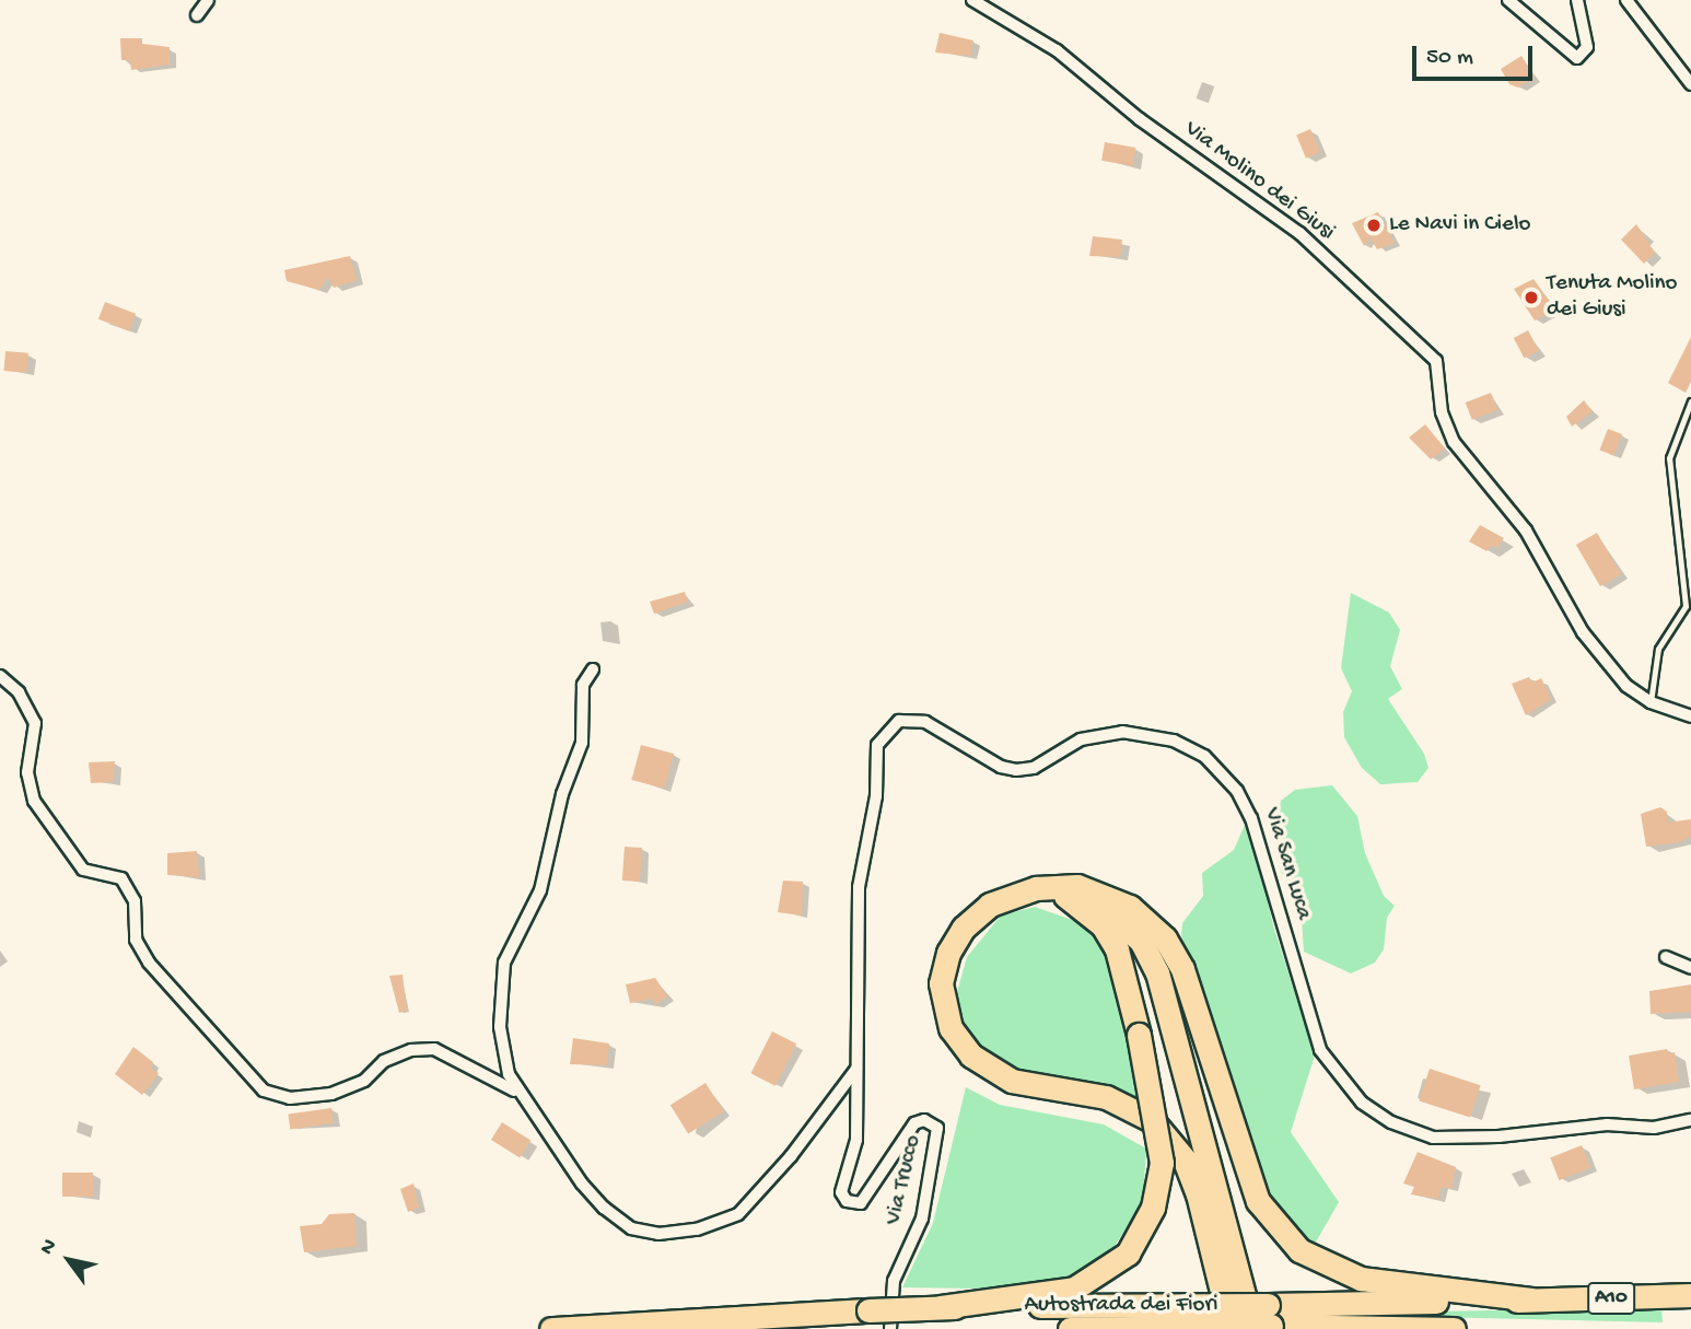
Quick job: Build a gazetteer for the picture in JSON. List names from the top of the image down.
{
  "streets": {
    "highway": ["A10", "Autostrada dei Fiori"],
    "street": ["Via Molino dei Giusi", "Via San Luca", "Via Trucco"]
  },
  "crossings": [
    ["Via San Luca", "Via Trucco"]
  ],
  "places": ["Le Navi in Cielo", "Tenuta Molino dei Giusi"],
  "scale_bar": "50 m",
  "north": "top left"
}
